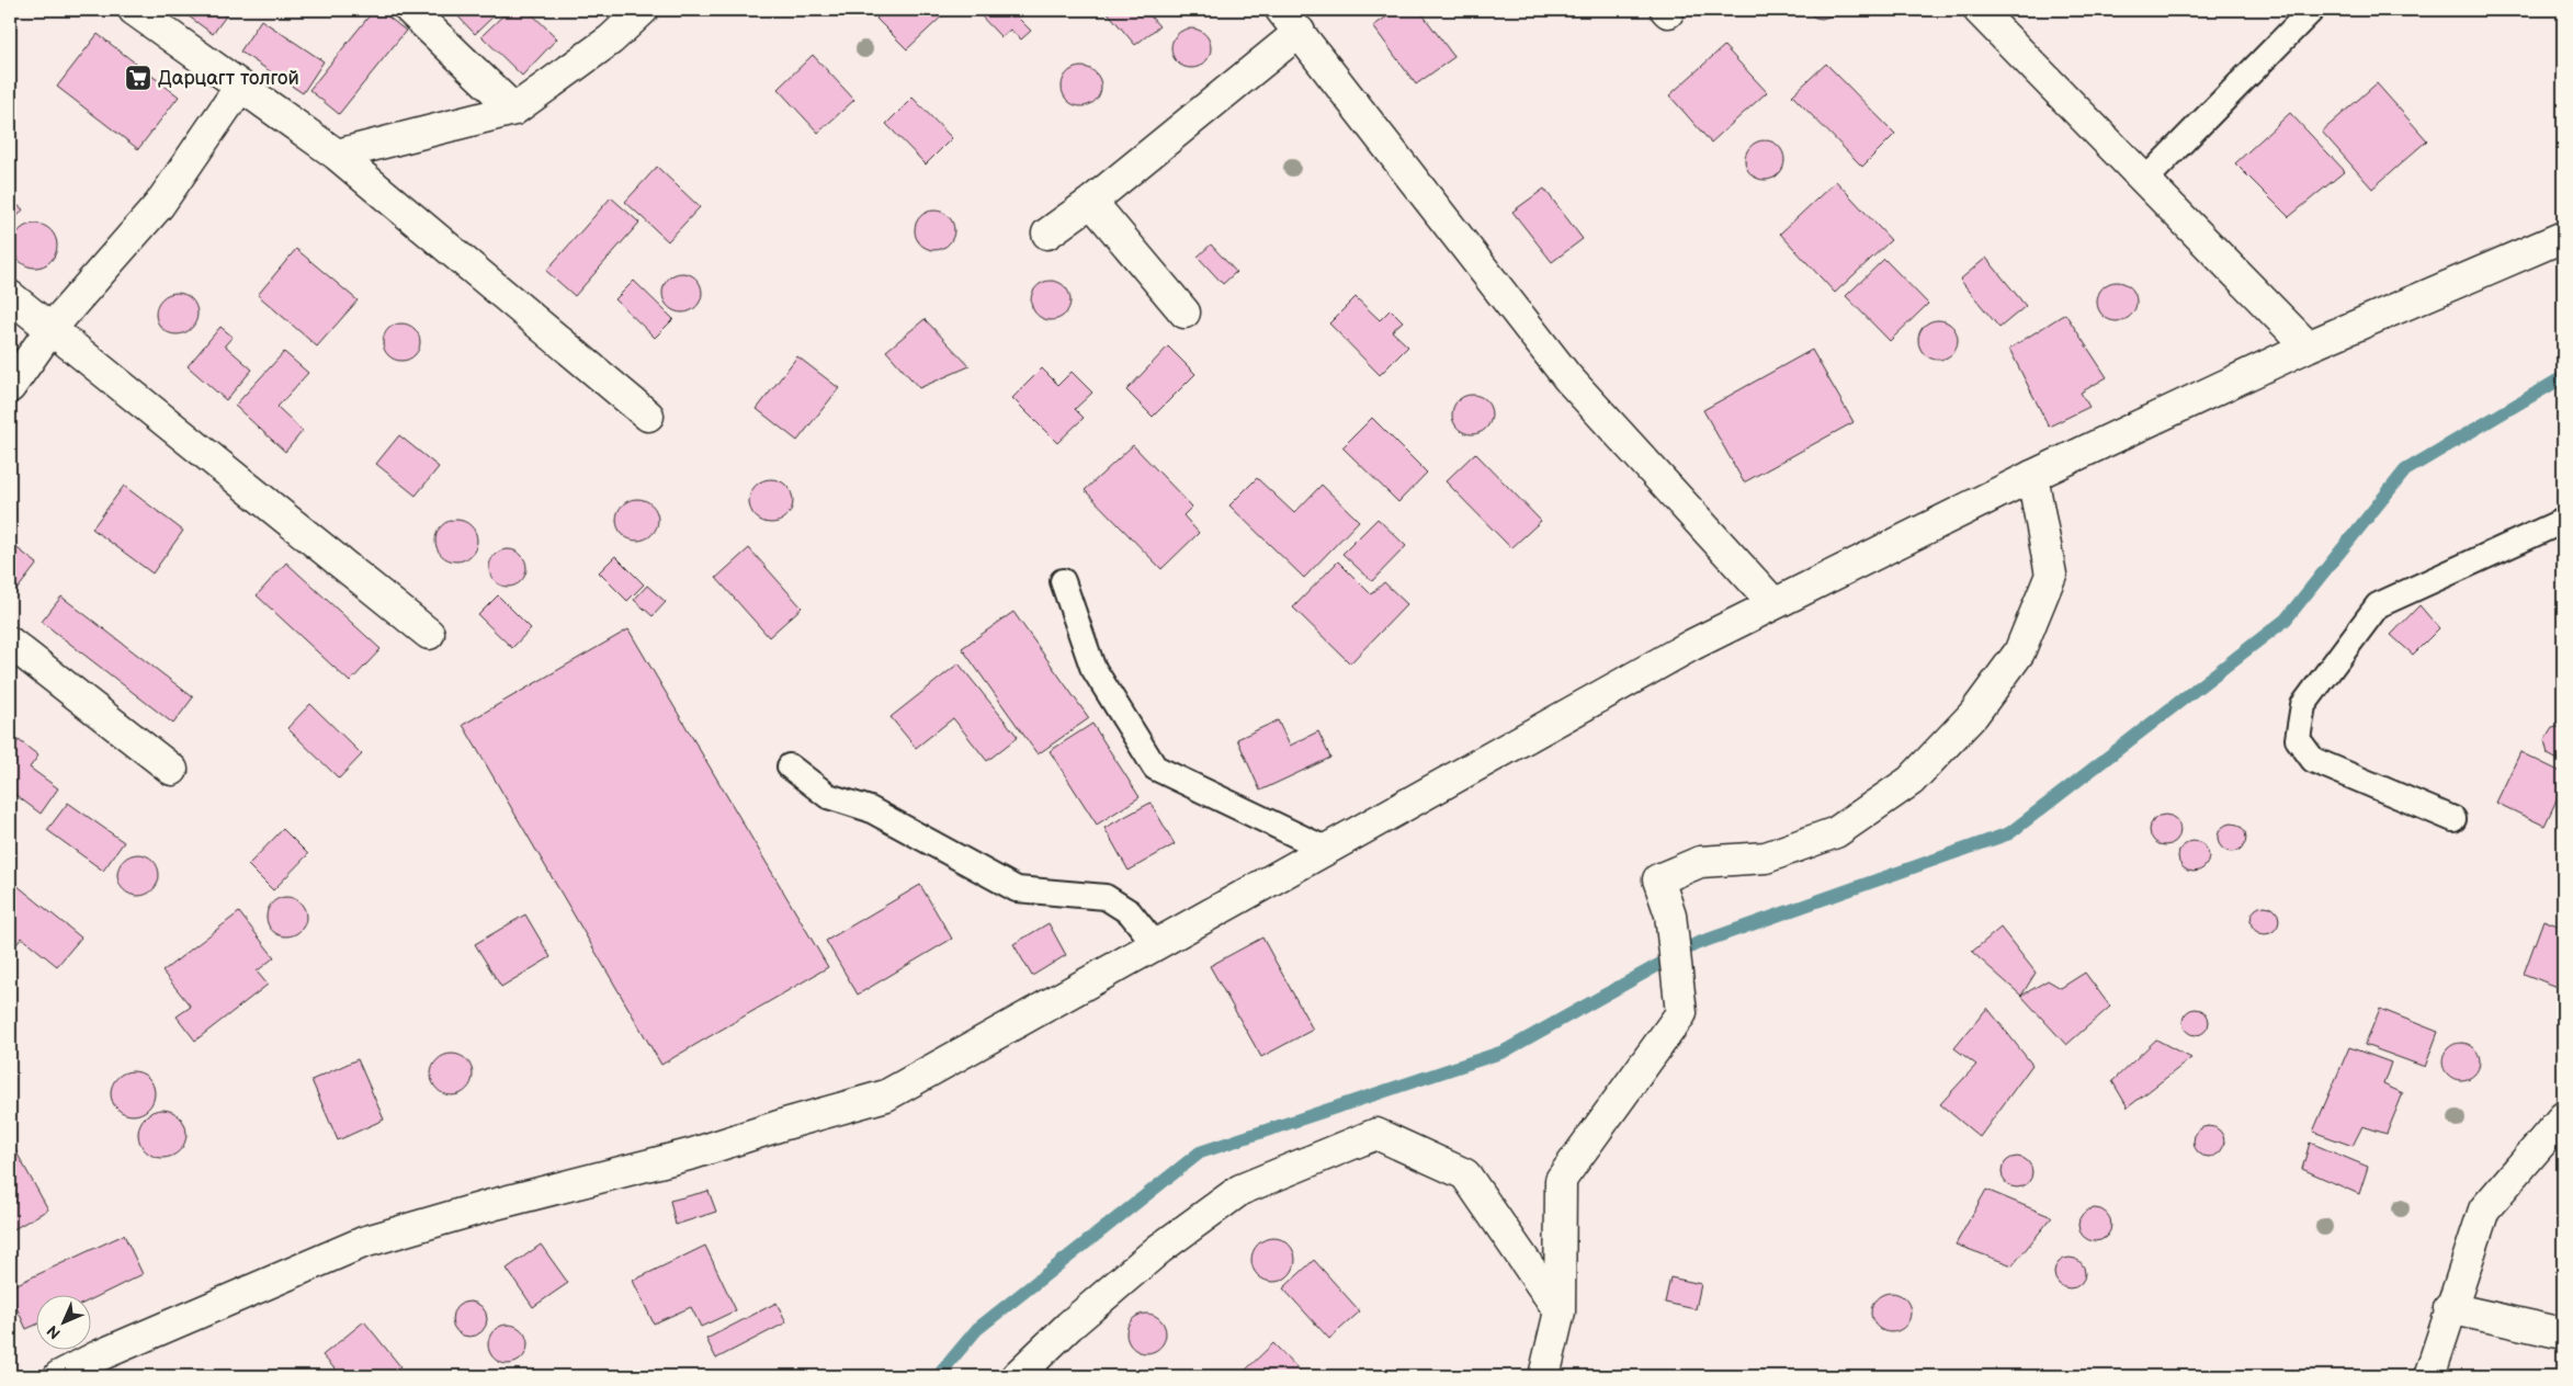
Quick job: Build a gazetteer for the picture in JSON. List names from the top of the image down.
{
  "places": {
    "supermarket": ["Дарцагт толгой"]
  },
  "north": "bottom left"
}
